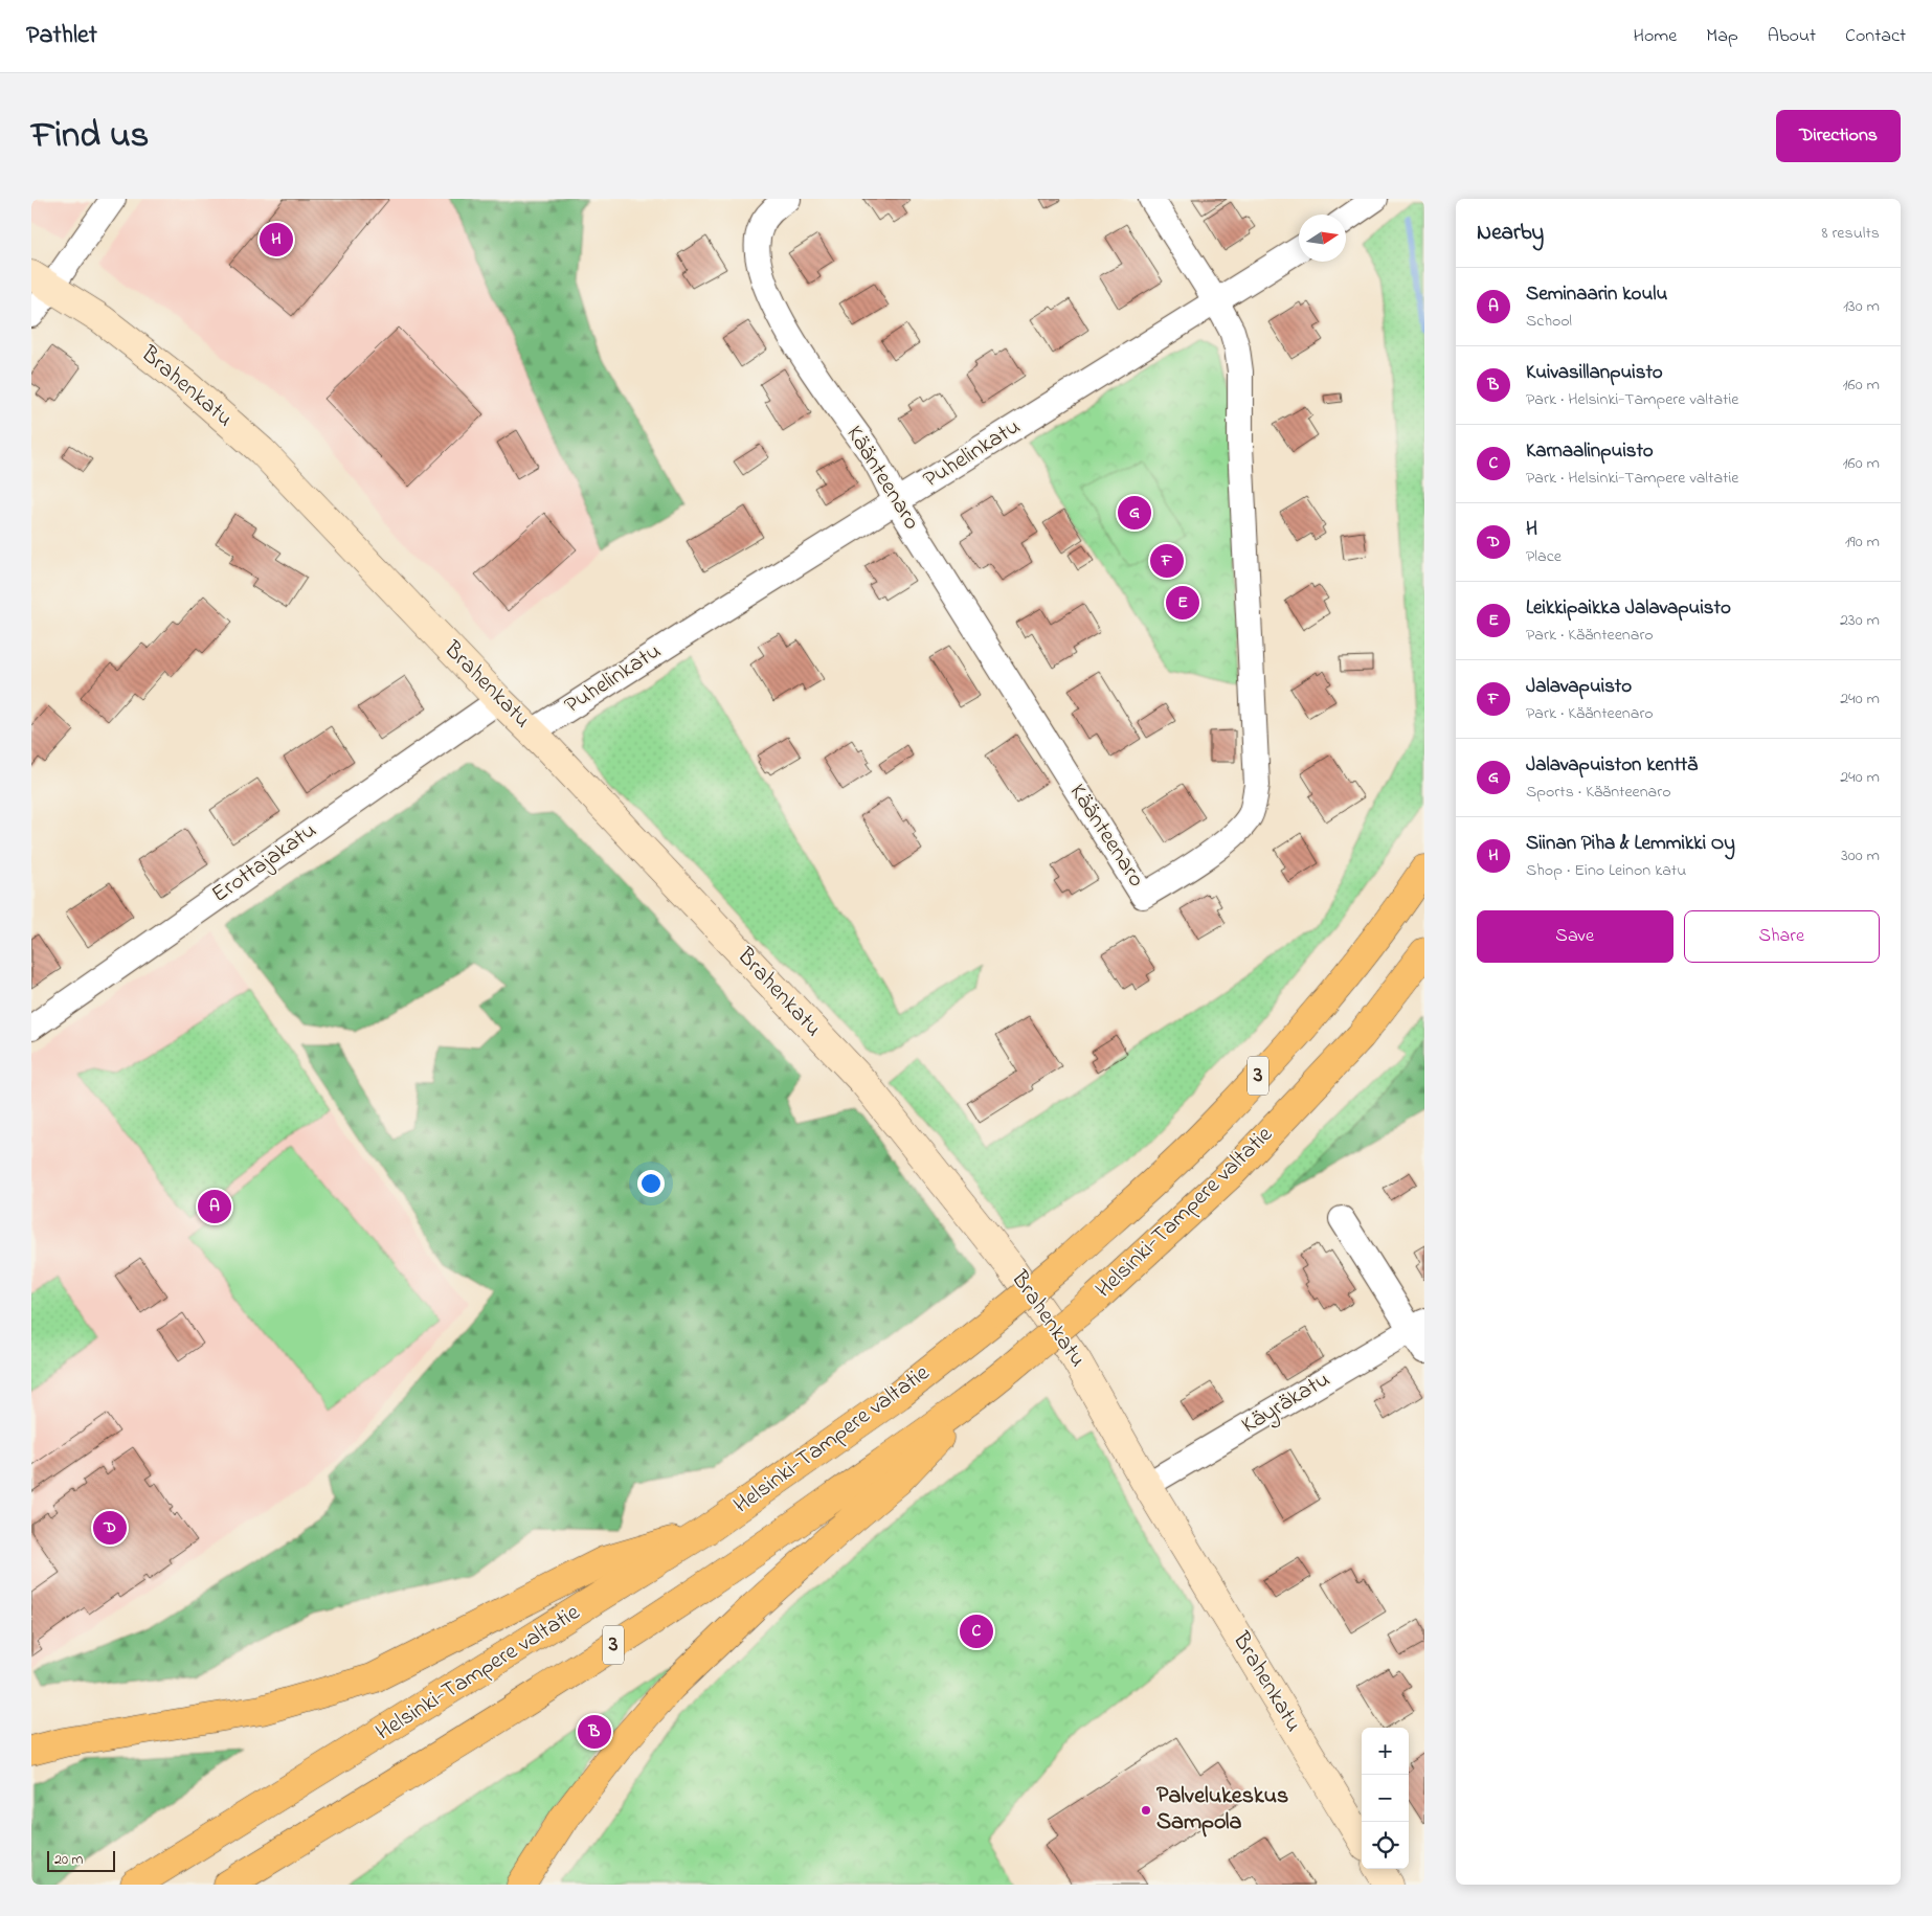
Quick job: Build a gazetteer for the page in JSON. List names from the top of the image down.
{
  "streets": {
    "highway": ["3", "Helsinki-Tampere valtatie"],
    "main road": ["Brahenkatu"],
    "street": [
      "Puhelinkatu",
      "Käänteenaro",
      "Erottajakatu",
      "Käyräkatu"
    ]
  },
  "crossings": [
    ["Brahenkatu", "Puhelinkatu"],
    ["Brahenkatu", "Erottajakatu"],
    ["Brahenkatu", "Käyräkatu"],
    ["Puhelinkatu", "Käänteenaro"]
  ],
  "places": ["Palvelukeskus Sampola"],
  "scale_bar": "20 m",
  "north": "right",
  "page": {
    "header": "Pathlet",
    "nav": [
      "Home",
      "Map",
      "About",
      "Contact"
    ],
    "title": "Find us",
    "buttons": [
      "Directions",
      ["Save", "Share"]
    ],
    "heading": ["Nearby", "8 results"],
    "pins": [
      "H",
      "G",
      "F",
      "E",
      "A",
      "D",
      "C",
      "B"
    ],
    "list": [
      {
        "mark": "A",
        "name": "Seminaarin koulu",
        "note": "School",
        "value": "130 m"
      },
      {
        "mark": "B",
        "name": "Kuivasillanpuisto",
        "note": "Park · Helsinki-Tampere valtatie",
        "value": "160 m"
      },
      {
        "mark": "C",
        "name": "Karnaalinpuisto",
        "note": "Park · Helsinki-Tampere valtatie",
        "value": "160 m"
      },
      {
        "mark": "D",
        "name": "H",
        "note": "Place",
        "value": "190 m"
      },
      {
        "mark": "E",
        "name": "Leikkipaikka Jalavapuisto",
        "note": "Park · Käänteenaro",
        "value": "230 m"
      },
      {
        "mark": "F",
        "name": "Jalavapuisto",
        "note": "Park · Käänteenaro",
        "value": "240 m"
      },
      {
        "mark": "G",
        "name": "Jalavapuiston kenttä",
        "note": "Sports · Käänteenaro",
        "value": "240 m"
      },
      {
        "mark": "H",
        "name": "Siinan Piha & Lemmikki Oy",
        "note": "Shop · Eino Leinon katu",
        "value": "300 m"
      }
    ],
    "map_buttons": ["+", "−"],
    "scale": "20 m"
  }
}
